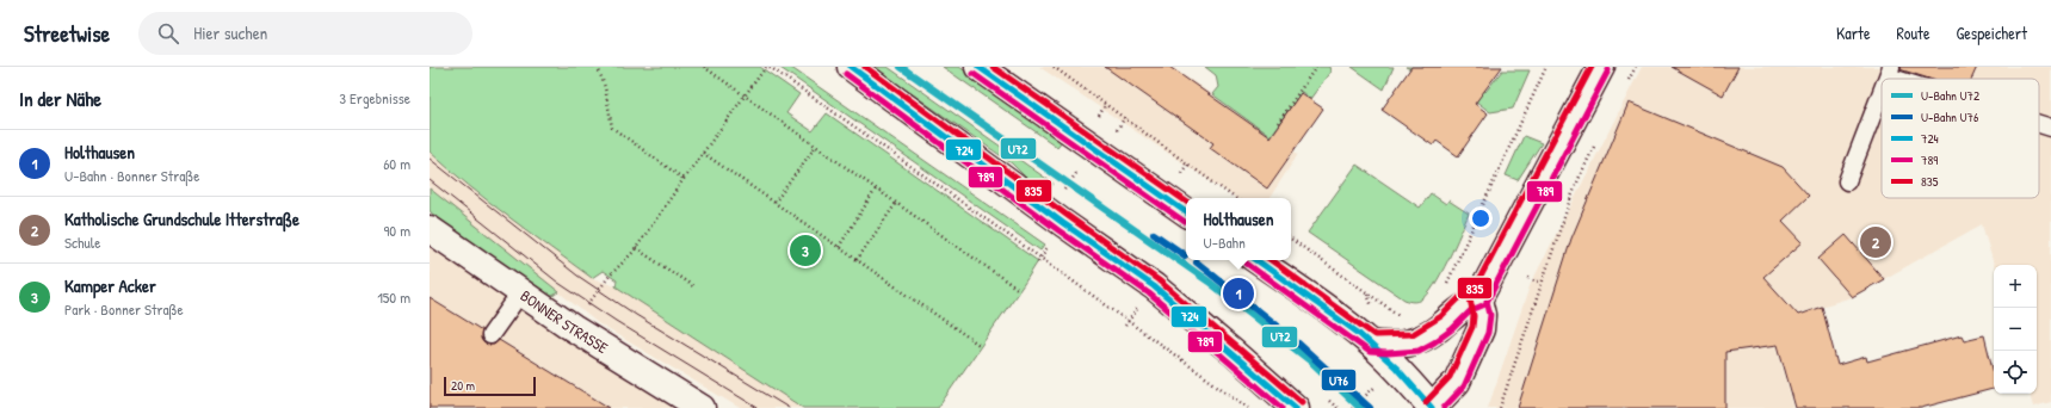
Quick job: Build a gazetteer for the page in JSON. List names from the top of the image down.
{
  "streets": {
    "main road": ["BONNER STRASSE"]
  },
  "lines": [
    "metro line U72",
    "transit line 724",
    "transit line 835",
    "transit line 789",
    "metro line U76"
  ],
  "legend": [
    "U-Bahn U72",
    "U-Bahn U76",
    "724",
    "789",
    "835"
  ],
  "scale_bar": "20 m",
  "page": {
    "header": "Streetwise",
    "search": "Hier suchen",
    "nav": ["Karte", "Route", "Gespeichert"],
    "heading": ["In der Nähe", "3 Ergebnisse"],
    "list": [
      {
        "mark": "1",
        "name": "Holthausen",
        "note": "U-Bahn · Bonner Straße",
        "value": "60 m"
      },
      {
        "mark": "2",
        "name": "Katholische Grundschule Itterstraße",
        "note": "Schule",
        "value": "90 m"
      },
      {
        "mark": "3",
        "name": "Kamper Acker",
        "note": "Park · Bonner Straße",
        "value": "150 m"
      }
    ],
    "popup": ["Holthausen", "U-Bahn"],
    "pins": ["2", "3", "1"],
    "map_buttons": ["+", "−"],
    "scale": "20 m"
  }
}
